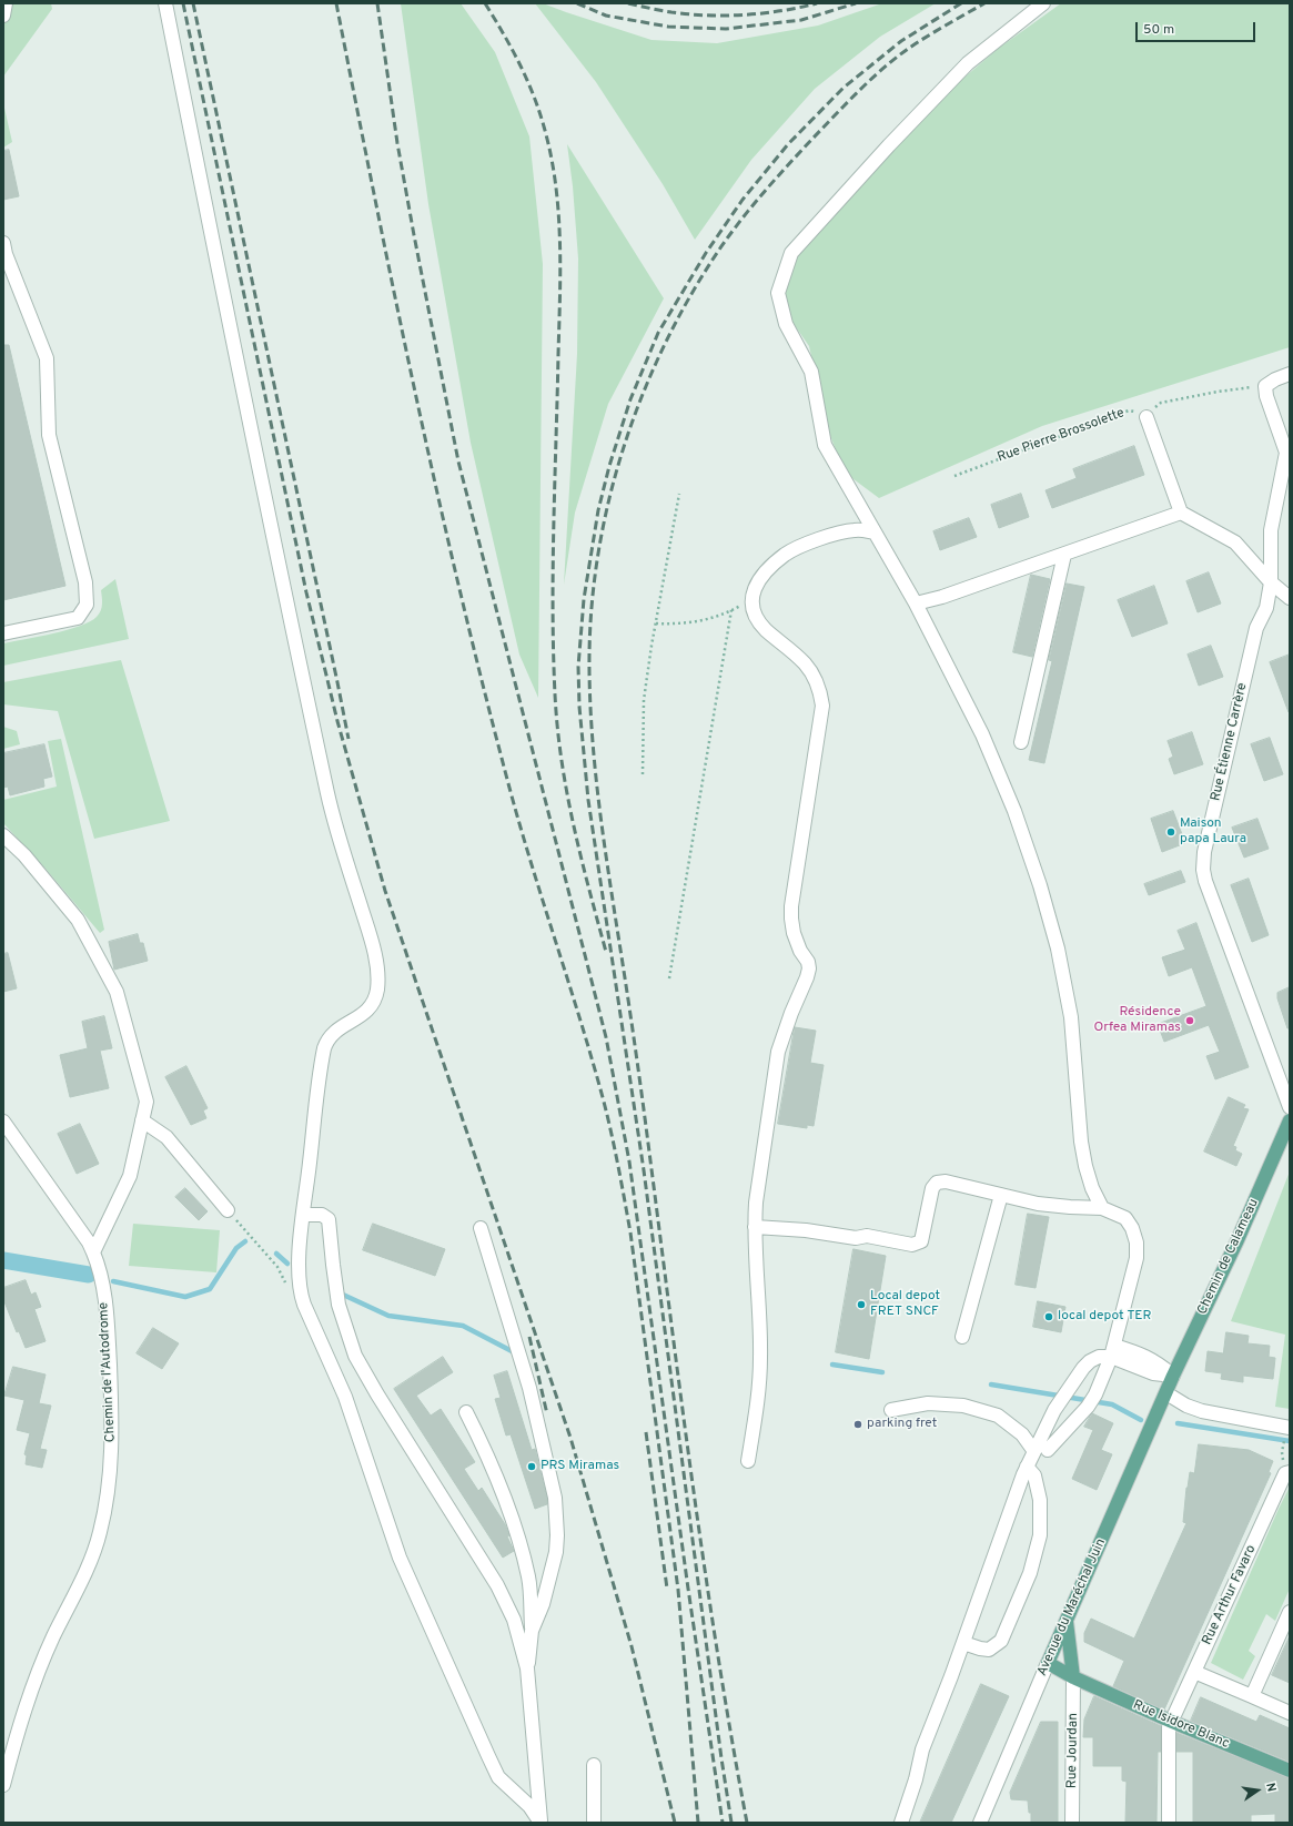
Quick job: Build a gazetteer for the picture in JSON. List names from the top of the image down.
{
  "streets": {
    "main road": ["Chemin de Calameau", "Avenue du Maréchal Juin", "Rue Isidore Blanc"],
    "street": [
      "Rue Pierre Brossolette",
      "Rue Étienne Carrère",
      "Chemin de l'Autodrome",
      "Rue Arthur Favaro",
      "Rue Jourdan"
    ]
  },
  "crossings": [
    ["Chemin de Calameau", "Avenue du Maréchal Juin"],
    ["Rue Arthur Favaro", "Rue Isidore Blanc"],
    ["Avenue du Maréchal Juin", "Rue Isidore Blanc"],
    ["Rue Isidore Blanc", "Rue Jourdan"]
  ],
  "places": [
    "Maison papa Laura",
    "Résidence Orfea Miramas",
    "Local depot FRET SNCF",
    "local depot TER",
    "parking fret",
    "PRS Miramas"
  ],
  "scale_bar": "50 m",
  "north": "right"
}
